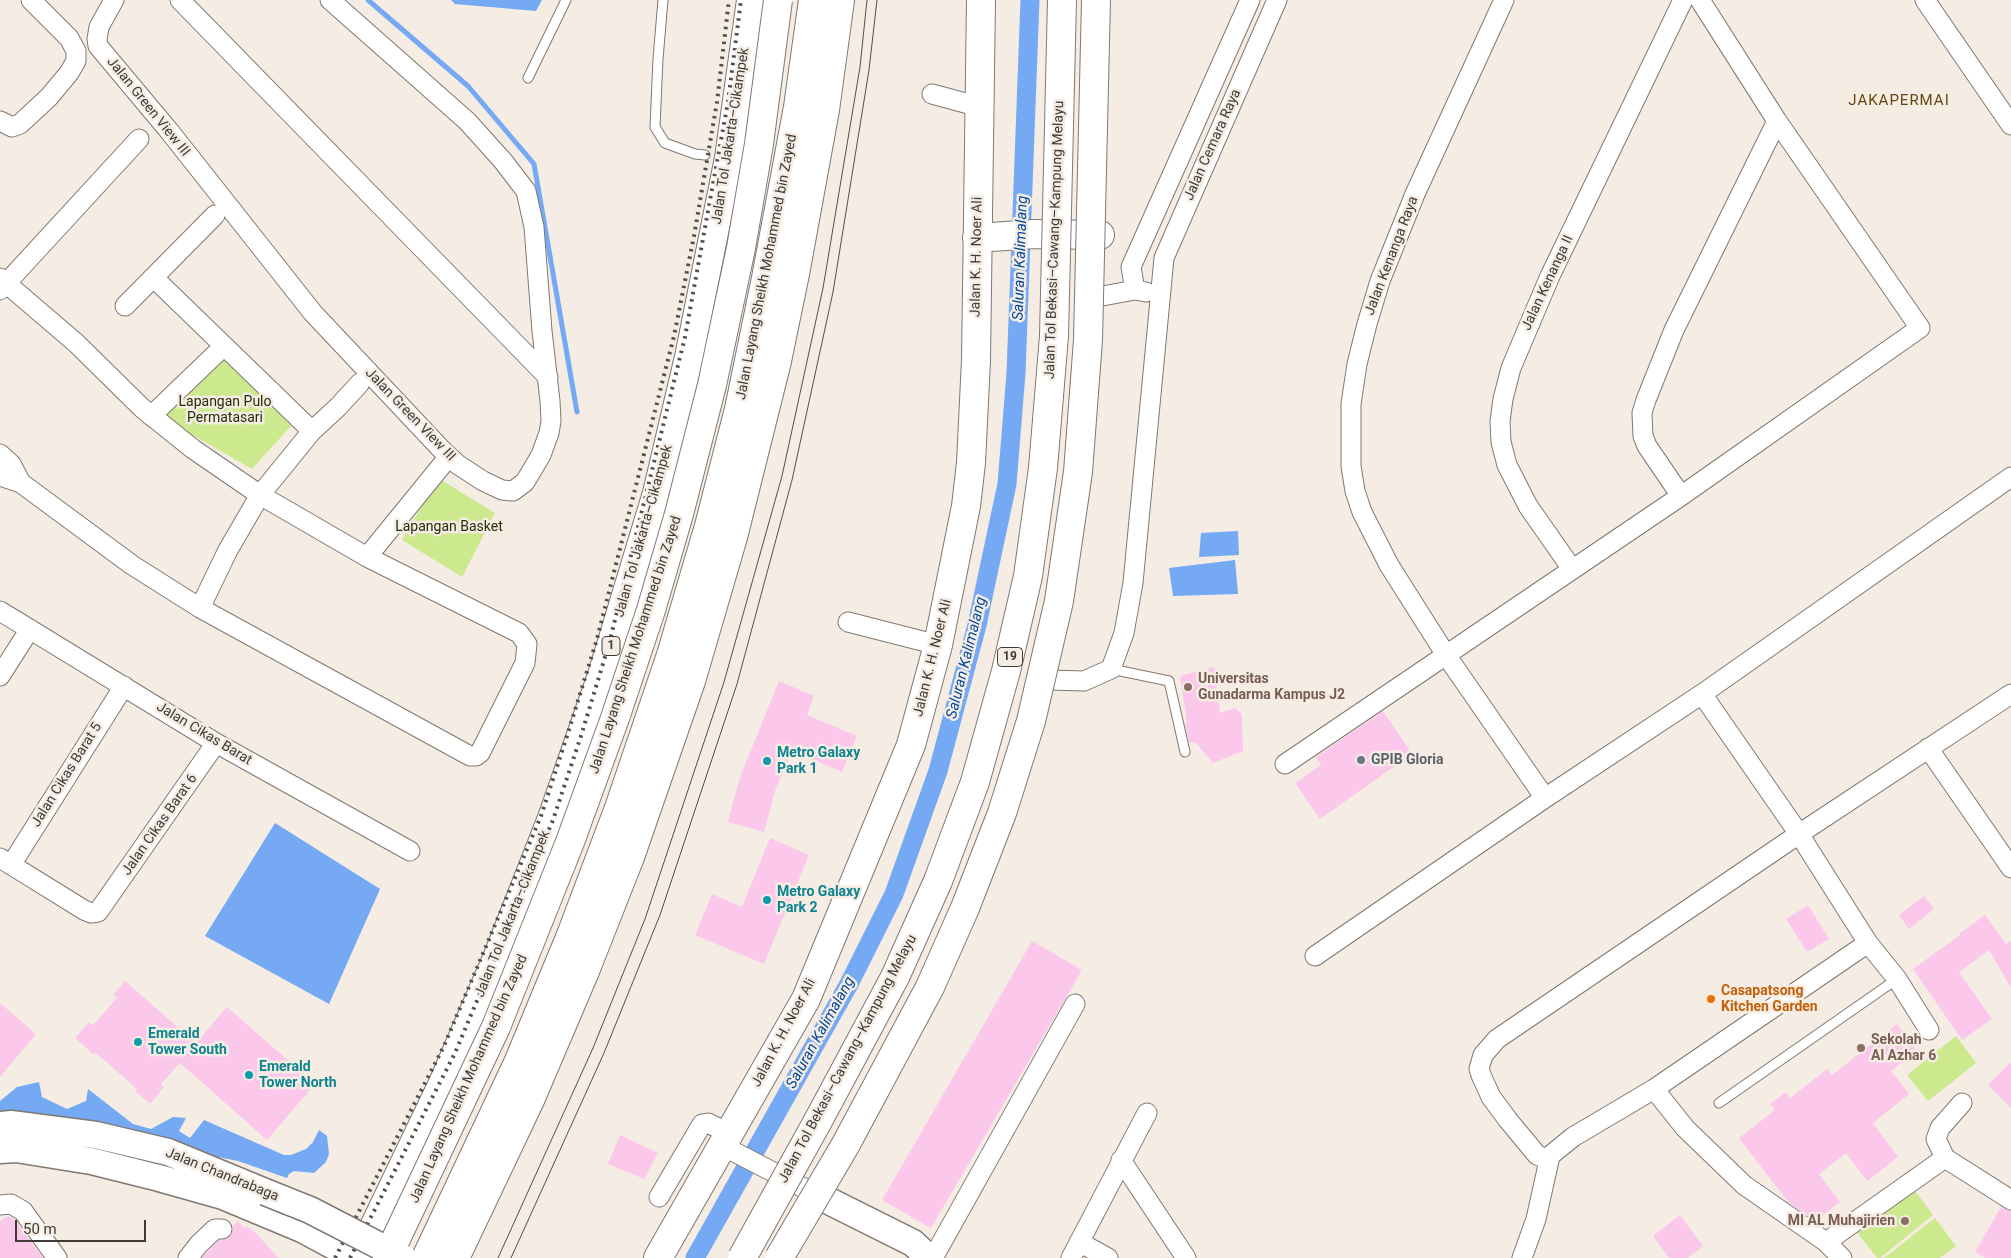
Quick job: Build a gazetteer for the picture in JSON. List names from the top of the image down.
{
  "streets": {
    "main road": [
      "Jalan Tol Jakarta–Cikampek",
      "Jalan Tol Bekasi–Cawang–Kampung Melayu",
      "Jalan K. H. Noer Ali",
      "Jalan Layang Sheikh Mohammed bin Zayed",
      "1",
      "19"
    ],
    "street": [
      "Jalan Green View III",
      "Jalan Cemara Raya",
      "Jalan Kenanga Raya",
      "Jalan Kenanga II",
      "Jalan Cikas Barat",
      "Jalan Cikas Barat 5",
      "Jalan Cikas Barat 6",
      "Jalan Chandrabaga"
    ]
  },
  "crossings": [
    ["Jalan Tol Jakarta–Cikampek", "Jalan Chandrabaga"],
    ["Jalan Cikas Barat", "Jalan Cikas Barat 5"],
    ["Jalan Cikas Barat", "Jalan Cikas Barat 6"],
    ["Jalan Cikas Barat 5", "Jalan Cikas Barat 6"]
  ],
  "districts": ["JAKAPERMAI"],
  "water": ["Saluran Kalimalang"],
  "parks": ["Lapangan Pulo Permatasari", "Lapangan Basket"],
  "places": [
    "Universitas Gunadarma Kampus J2",
    "GPIB Gloria",
    "Metro Galaxy Park 1",
    "Metro Galaxy Park 2",
    "Casapatsong Kitchen Garden",
    "Emerald Tower South",
    "Sekolah Al Azhar 6",
    "Emerald Tower North",
    "MI AL Muhajirien"
  ],
  "scale_bar": "50 m"
}
